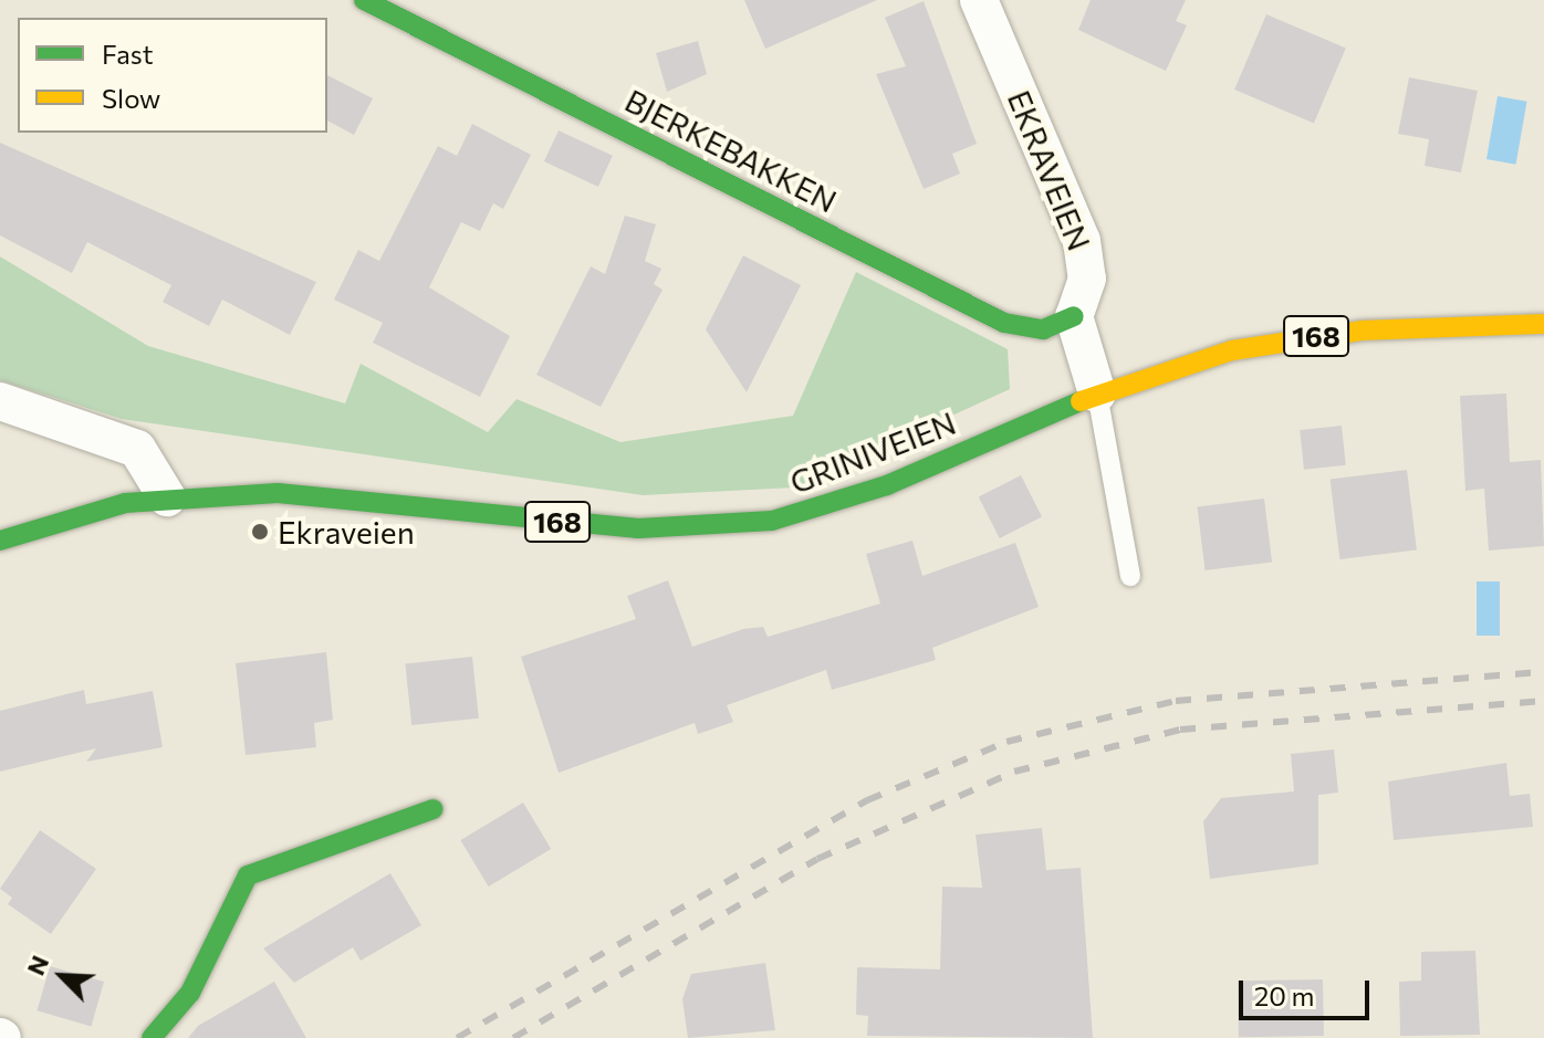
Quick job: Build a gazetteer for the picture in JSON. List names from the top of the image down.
{
  "streets": {
    "main road": ["BJERKEBAKKEN", "168", "GRINIVEIEN"],
    "street": ["EKRAVEIEN"]
  },
  "crossings": [
    ["BJERKEBAKKEN", "EKRAVEIEN"]
  ],
  "places": ["Ekraveien"],
  "legend": ["Fast", "Slow"],
  "scale_bar": "20 m",
  "north": "top left"
}
